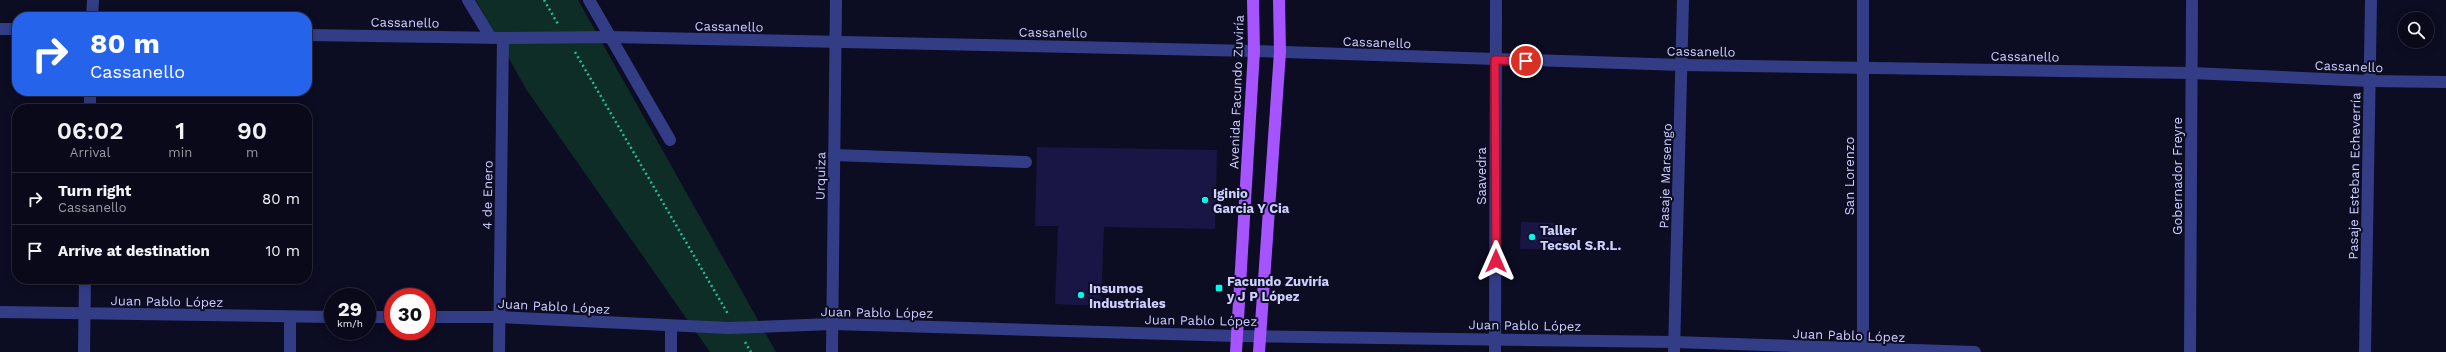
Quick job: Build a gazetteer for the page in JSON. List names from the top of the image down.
{
  "streets": {
    "main road": ["Avenida Facundo Zuviría"],
    "street": [
      "Cassanello",
      "Urquiza",
      "Saavedra",
      "Pasaje Marsengo",
      "San Lorenzo",
      "Gobernador Freyre",
      "Pasaje Esteban Echeverría",
      "4 de Enero",
      "Juan Pablo López"
    ]
  },
  "crossings": [
    ["Cassanello", "Avenida Facundo Zuviría"],
    ["Cassanello", "Urquiza"],
    ["Cassanello", "Saavedra"],
    ["Cassanello", "Pasaje Marsengo"],
    ["Cassanello", "San Lorenzo"],
    ["Cassanello", "Gobernador Freyre"],
    ["Cassanello", "Pasaje Esteban Echeverría"],
    ["Cassanello", "4 de Enero"],
    ["Avenida Facundo Zuviría", "Juan Pablo López"],
    ["Urquiza", "Juan Pablo López"],
    ["Saavedra", "Juan Pablo López"],
    ["Pasaje Marsengo", "Juan Pablo López"],
    ["San Lorenzo", "Juan Pablo López"],
    ["4 de Enero", "Juan Pablo López"]
  ],
  "places": {
    "other": ["Iginio Garcia Y Cia", "Taller Tecsol S.R.L.", "Insumos Industriales"],
    "transit": ["Facundo Zuviría y J P López"]
  },
  "page": {
    "turn": ["80 m", "Cassanello"],
    "eta": [
      "06:02",
      "Arrival",
      "1",
      "min",
      "90",
      "m"
    ],
    "list": [
      {
        "name": "Turn right",
        "note": "Cassanello",
        "value": "80 m"
      },
      {
        "name": "Arrive at destination",
        "value": "10 m"
      }
    ],
    "speed": "29 km/h",
    "limit": "30"
  }
}
